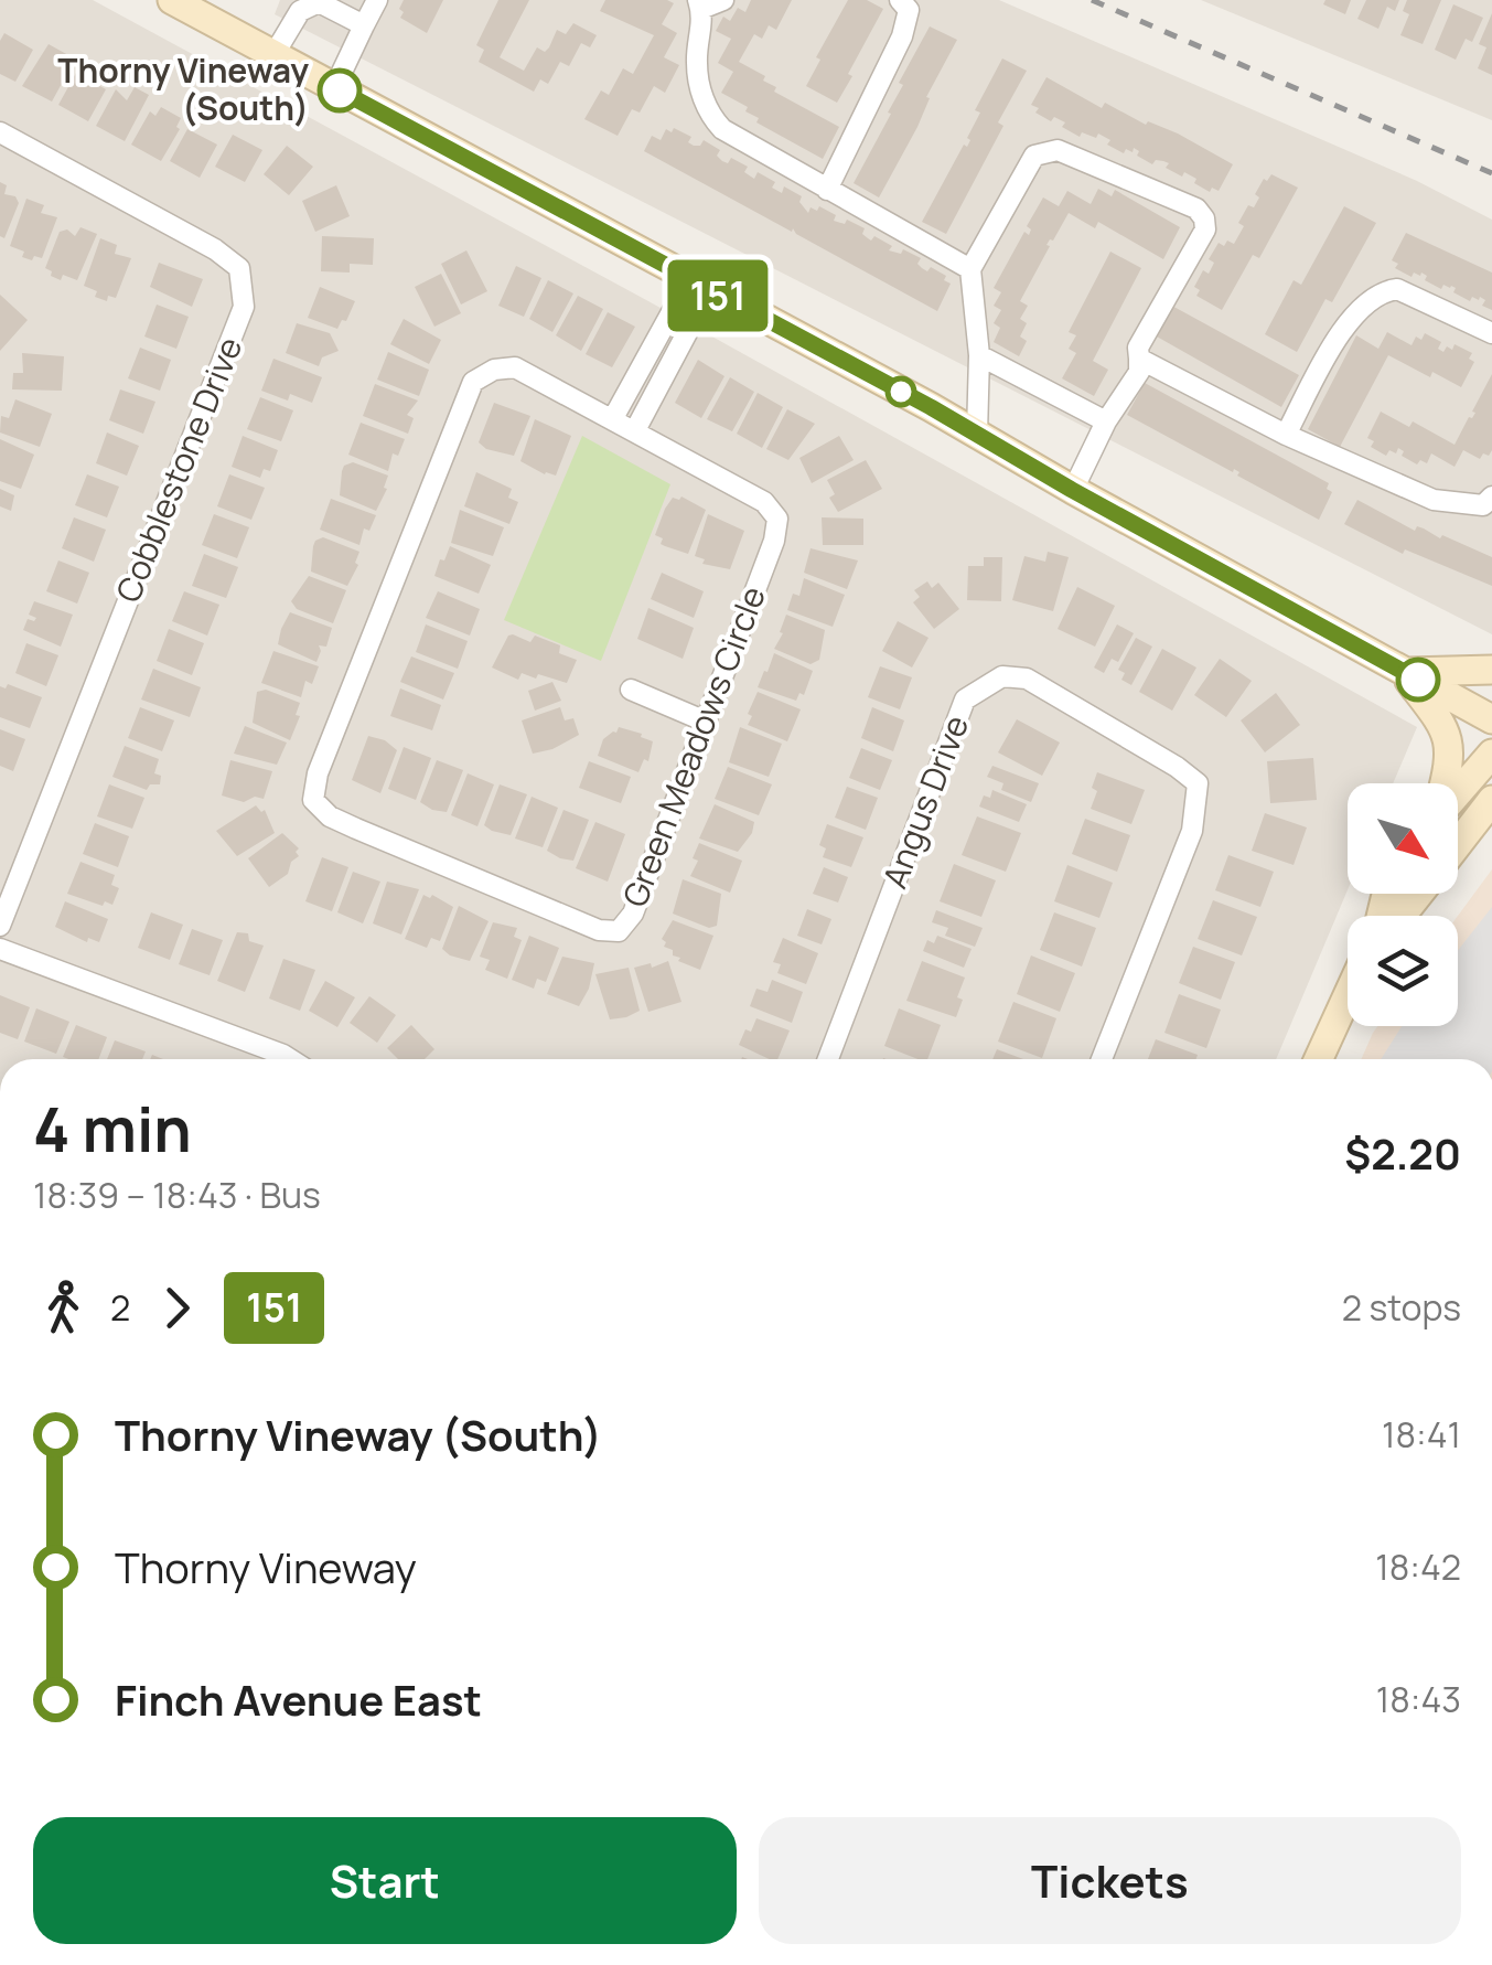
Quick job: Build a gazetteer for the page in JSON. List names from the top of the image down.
{
  "streets": {
    "street": ["Cobblestone Drive", "Green Meadows Circle", "Angus Drive"]
  },
  "places": ["Thorny Vineway (South)"],
  "lines": ["bus line 151"],
  "north": "bottom right",
  "page": {
    "on_map": "151",
    "heading": ["4 min", "18:39 – 18:43 · Bus", "$2.20"],
    "legs": ["2", "151", "2 stops"],
    "list": [
      {
        "name": "Thorny Vineway (South)",
        "value": "18:41"
      },
      {
        "name": "Thorny Vineway",
        "value": "18:42"
      },
      {
        "name": "Finch Avenue East",
        "value": "18:43"
      }
    ],
    "buttons": ["Start", "Tickets"]
  }
}
